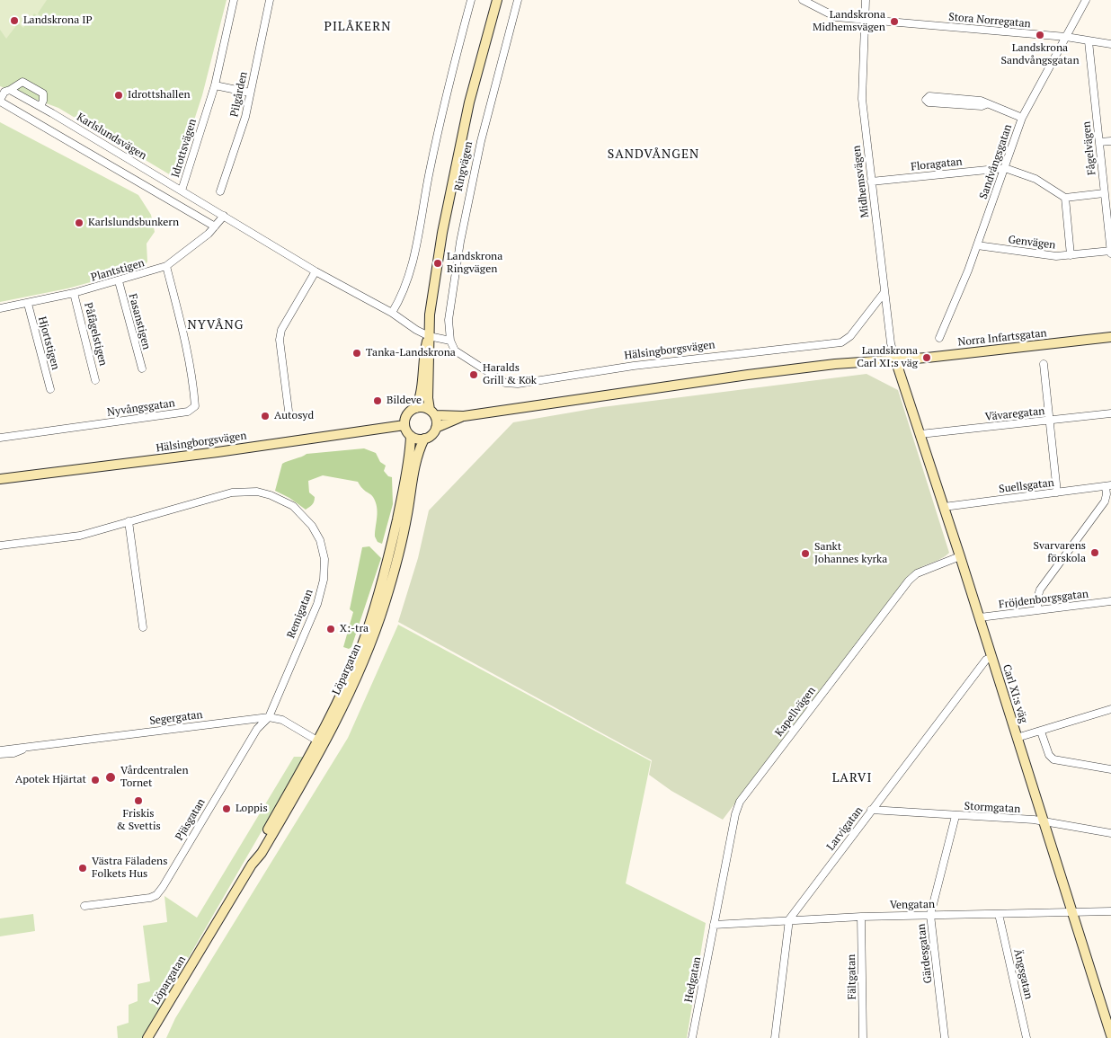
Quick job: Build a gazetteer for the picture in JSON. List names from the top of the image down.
{
  "streets": {
    "street": [
      "Stora Norregatan",
      "Pilgården",
      "Karlslundsvägen",
      "Idrottsvägen",
      "Fågelvägen",
      "Sandvångsgatan",
      "Floragatan",
      "Ringvägen",
      "Midhemsvägen",
      "Genvägen",
      "Plantstigen",
      "Fasanstigen",
      "Påfågelstigen",
      "Norra Infartsgatan",
      "Hjortstigen",
      "Hälsingborgsvägen",
      "Nyvångsgatan",
      "Vävaregatan",
      "Suellsgatan",
      "Fröjdenborgsgatan",
      "Remigatan",
      "Löpargatan",
      "Carl XI:s väg",
      "Kapellvägen",
      "Segergatan",
      "Stormgatan",
      "Pjäsgatan",
      "Larvigatan",
      "Vengatan",
      "Gärdesgatan",
      "Ängsgatan",
      "Fältgatan",
      "Hedgatan"
    ]
  },
  "crossings": [
    ["Stora Norregatan", "Fågelvägen"],
    ["Stora Norregatan", "Sandvångsgatan"],
    ["Stora Norregatan", "Midhemsvägen"],
    ["Karlslundsvägen", "Idrottsvägen"],
    ["Karlslundsvägen", "Ringvägen"],
    ["Karlslundsvägen", "Plantstigen"],
    ["Fågelvägen", "Genvägen"],
    ["Sandvångsgatan", "Floragatan"],
    ["Sandvångsgatan", "Genvägen"],
    ["Floragatan", "Midhemsvägen"],
    ["Ringvägen", "Hälsingborgsvägen"],
    ["Ringvägen", "Löpargatan"],
    ["Midhemsvägen", "Norra Infartsgatan"],
    ["Midhemsvägen", "Hälsingborgsvägen"],
    ["Midhemsvägen", "Carl XI:s väg"],
    ["Plantstigen", "Fasanstigen"],
    ["Plantstigen", "Påfågelstigen"],
    ["Plantstigen", "Hjortstigen"],
    ["Plantstigen", "Nyvångsgatan"],
    ["Norra Infartsgatan", "Carl XI:s väg"],
    ["Hälsingborgsvägen", "Löpargatan"],
    ["Vävaregatan", "Carl XI:s väg"],
    ["Suellsgatan", "Carl XI:s väg"],
    ["Fröjdenborgsgatan", "Carl XI:s väg"],
    ["Remigatan", "Segergatan"],
    ["Remigatan", "Pjäsgatan"],
    ["Löpargatan", "Segergatan"],
    ["Carl XI:s väg", "Kapellvägen"],
    ["Carl XI:s väg", "Stormgatan"],
    ["Carl XI:s väg", "Larvigatan"],
    ["Carl XI:s väg", "Vengatan"],
    ["Kapellvägen", "Vengatan"],
    ["Kapellvägen", "Hedgatan"],
    ["Segergatan", "Pjäsgatan"],
    ["Stormgatan", "Larvigatan"],
    ["Stormgatan", "Gärdesgatan"],
    ["Larvigatan", "Vengatan"],
    ["Vengatan", "Gärdesgatan"],
    ["Vengatan", "Ängsgatan"],
    ["Vengatan", "Fältgatan"],
    ["Vengatan", "Hedgatan"]
  ],
  "districts": [
    "PILÅKERN",
    "SANDVÅNGEN",
    "NYVÅNG",
    "LARVI"
  ],
  "places": [
    "Landskrona IP",
    "Landskrona Midhemsvägen",
    "Landskrona Sandvångsgatan",
    "Idrottshallen",
    "Karlslundsbunkern",
    "Landskrona Ringvägen",
    "Tanka-Landskrona",
    "Landskrona Carl XI:s väg",
    "Haralds Grill & Kök",
    "Bildeve",
    "Autosyd",
    "Svarvarens förskola",
    "Sankt Johannes kyrka",
    "X:-tra",
    "Vårdcentralen Tornet",
    "Apotek Hjärtat",
    "Friskis & Svettis",
    "Loppis",
    "Västra Fäladens Folkets Hus"
  ]
}
